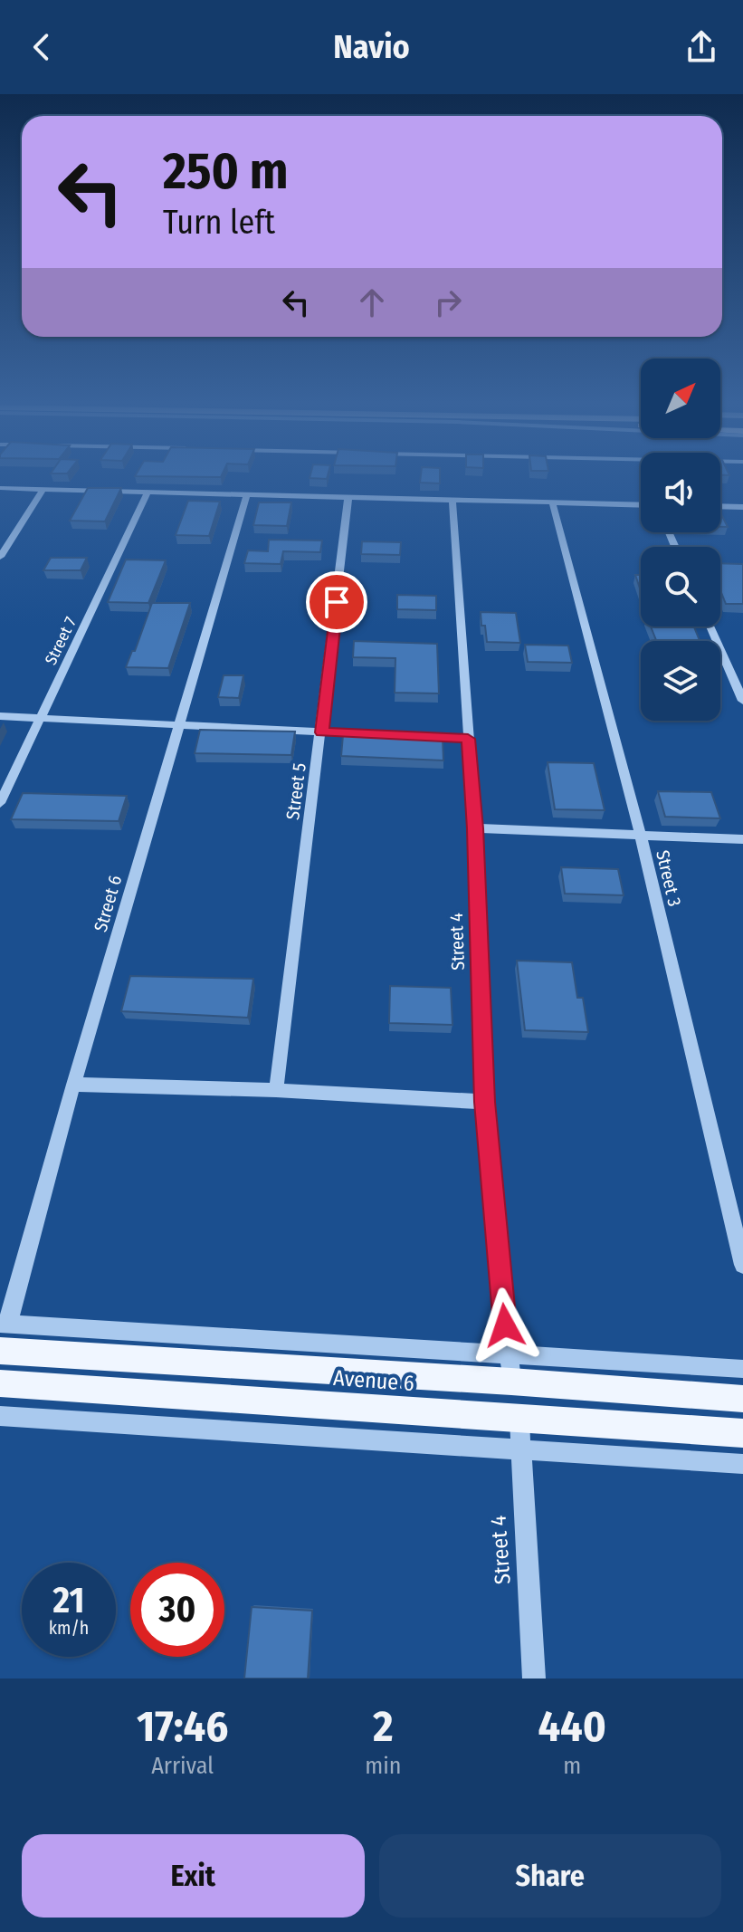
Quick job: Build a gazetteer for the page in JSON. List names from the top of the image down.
{
  "streets": {
    "main road": ["Avenue 6"],
    "street": [
      "Street 7",
      "Street 5",
      "Street 3",
      "Street 6",
      "Street 4"
    ]
  },
  "crossings": [
    ["Street 4", "Avenue 6"]
  ],
  "north": "top right",
  "page": {
    "header": "Navio",
    "turn": ["250 m", "Turn left"],
    "speed": "21 km/h",
    "limit": "30",
    "eta": [
      "17:46",
      "Arrival",
      "2",
      "min",
      "440",
      "m"
    ],
    "buttons": ["Exit", "Share"]
  }
}
